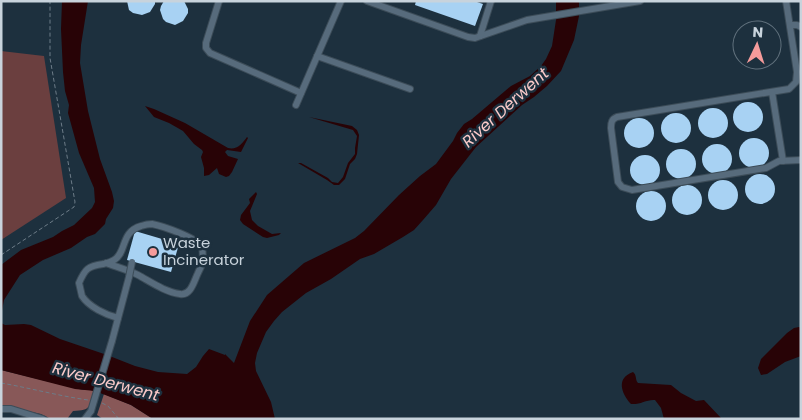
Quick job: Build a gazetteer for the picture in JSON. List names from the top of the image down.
{
  "water": ["River Derwent"],
  "places": ["Waste Incinerator"],
  "north": "top"
}
